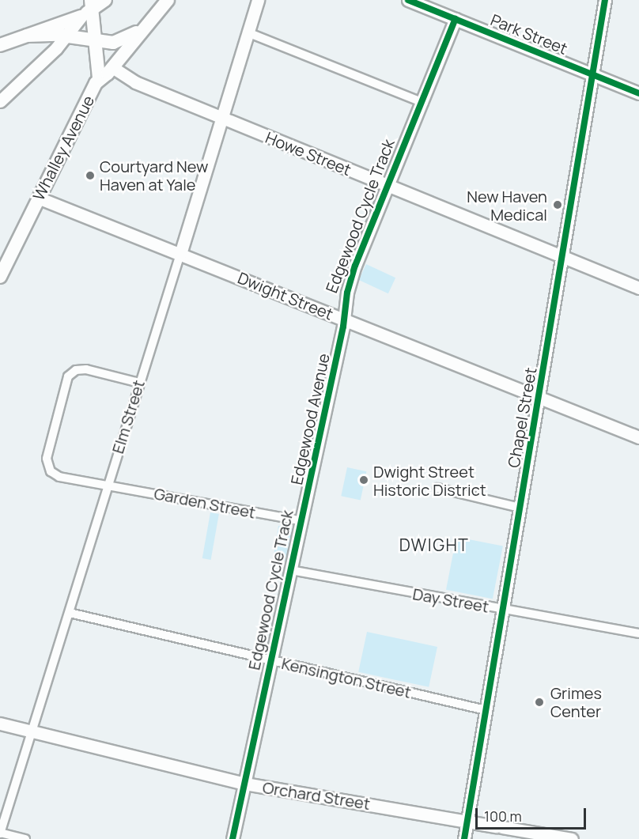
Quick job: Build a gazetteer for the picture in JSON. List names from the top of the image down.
{
  "streets": {
    "main road": [
      "Park Street",
      "Whalley Avenue",
      "Howe Street",
      "Dwight Street",
      "Elm Street",
      "Chapel Street",
      "Edgewood Avenue",
      "Orchard Street"
    ],
    "street": ["Garden Street", "Day Street", "Kensington Street"],
    "cycle path": ["Edgewood Cycle Track"]
  },
  "crossings": [
    ["Park Street", "Chapel Street"],
    ["Park Street", "Edgewood Avenue"],
    ["Whalley Avenue", "Howe Street"],
    ["Whalley Avenue", "Dwight Street"],
    ["Howe Street", "Elm Street"],
    ["Howe Street", "Chapel Street"],
    ["Howe Street", "Edgewood Avenue"],
    ["Dwight Street", "Elm Street"],
    ["Dwight Street", "Chapel Street"],
    ["Dwight Street", "Edgewood Avenue"],
    ["Elm Street", "Garden Street"],
    ["Elm Street", "Kensington Street"],
    ["Elm Street", "Orchard Street"],
    ["Chapel Street", "Day Street"],
    ["Chapel Street", "Kensington Street"],
    ["Chapel Street", "Orchard Street"],
    ["Edgewood Avenue", "Garden Street"],
    ["Edgewood Avenue", "Day Street"],
    ["Edgewood Avenue", "Kensington Street"],
    ["Edgewood Avenue", "Orchard Street"]
  ],
  "districts": ["DWIGHT"],
  "places": [
    "Courtyard New Haven at Yale",
    "New Haven Medical",
    "Dwight Street Historic District",
    "Grimes Center"
  ],
  "scale_bar": "100 m"
}
